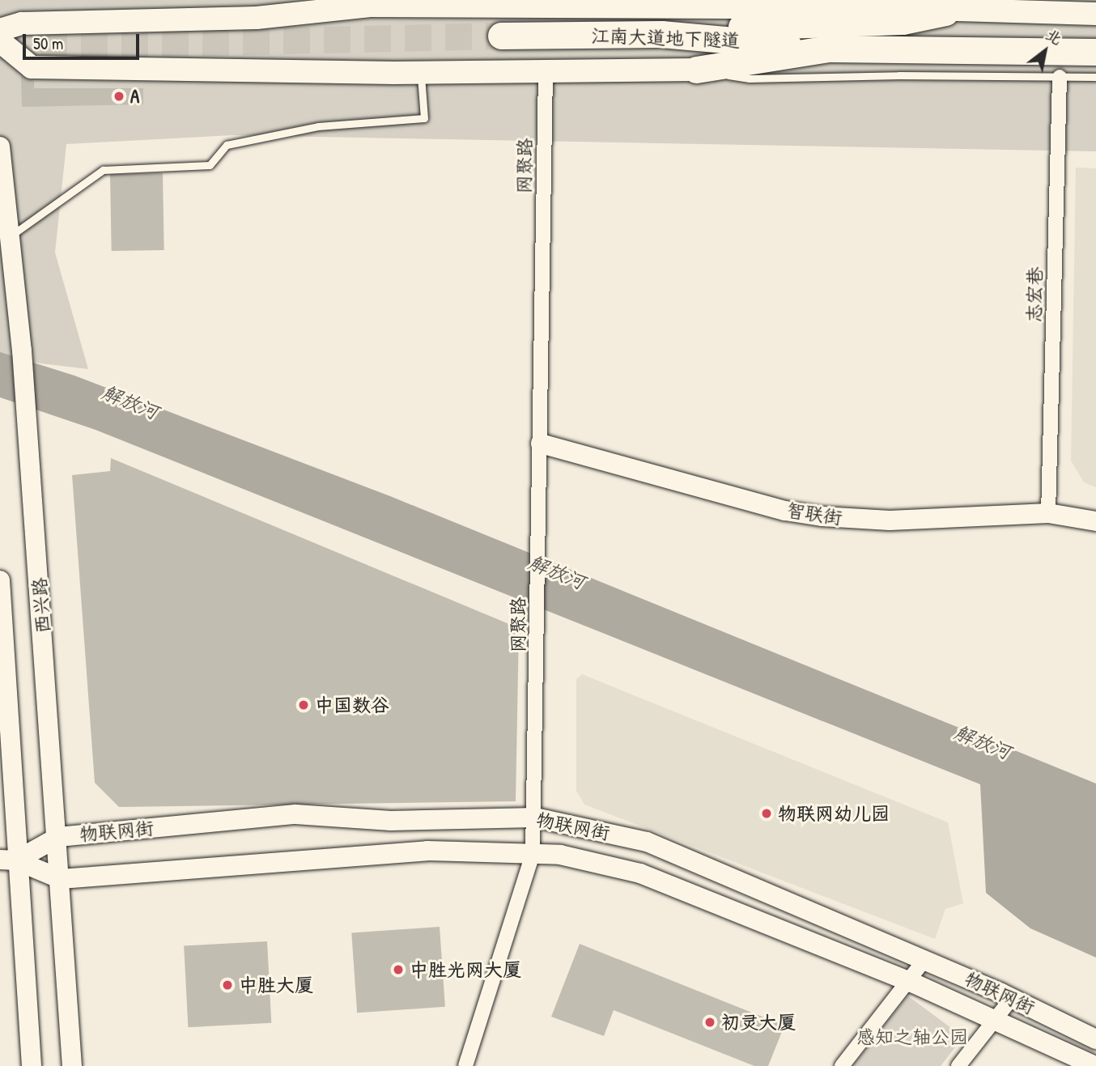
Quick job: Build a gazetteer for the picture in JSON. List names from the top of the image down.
{
  "streets": {
    "highway": ["江南大道地下隧道"],
    "street": [
      "网聚路",
      "志宏巷",
      "智联街",
      "西兴路",
      "物联网街"
    ]
  },
  "crossings": [
    ["网聚路", "智联街"],
    ["网聚路", "物联网街"],
    ["志宏巷", "智联街"],
    ["西兴路", "物联网街"]
  ],
  "water": ["解放河"],
  "parks": ["感知之轴公园"],
  "places": [
    "A",
    "中国数谷",
    "物联网幼儿园",
    "中胜光网大厦",
    "中胜大厦",
    "初灵大厦"
  ],
  "scale_bar": "50 m",
  "north": "top right"
}
